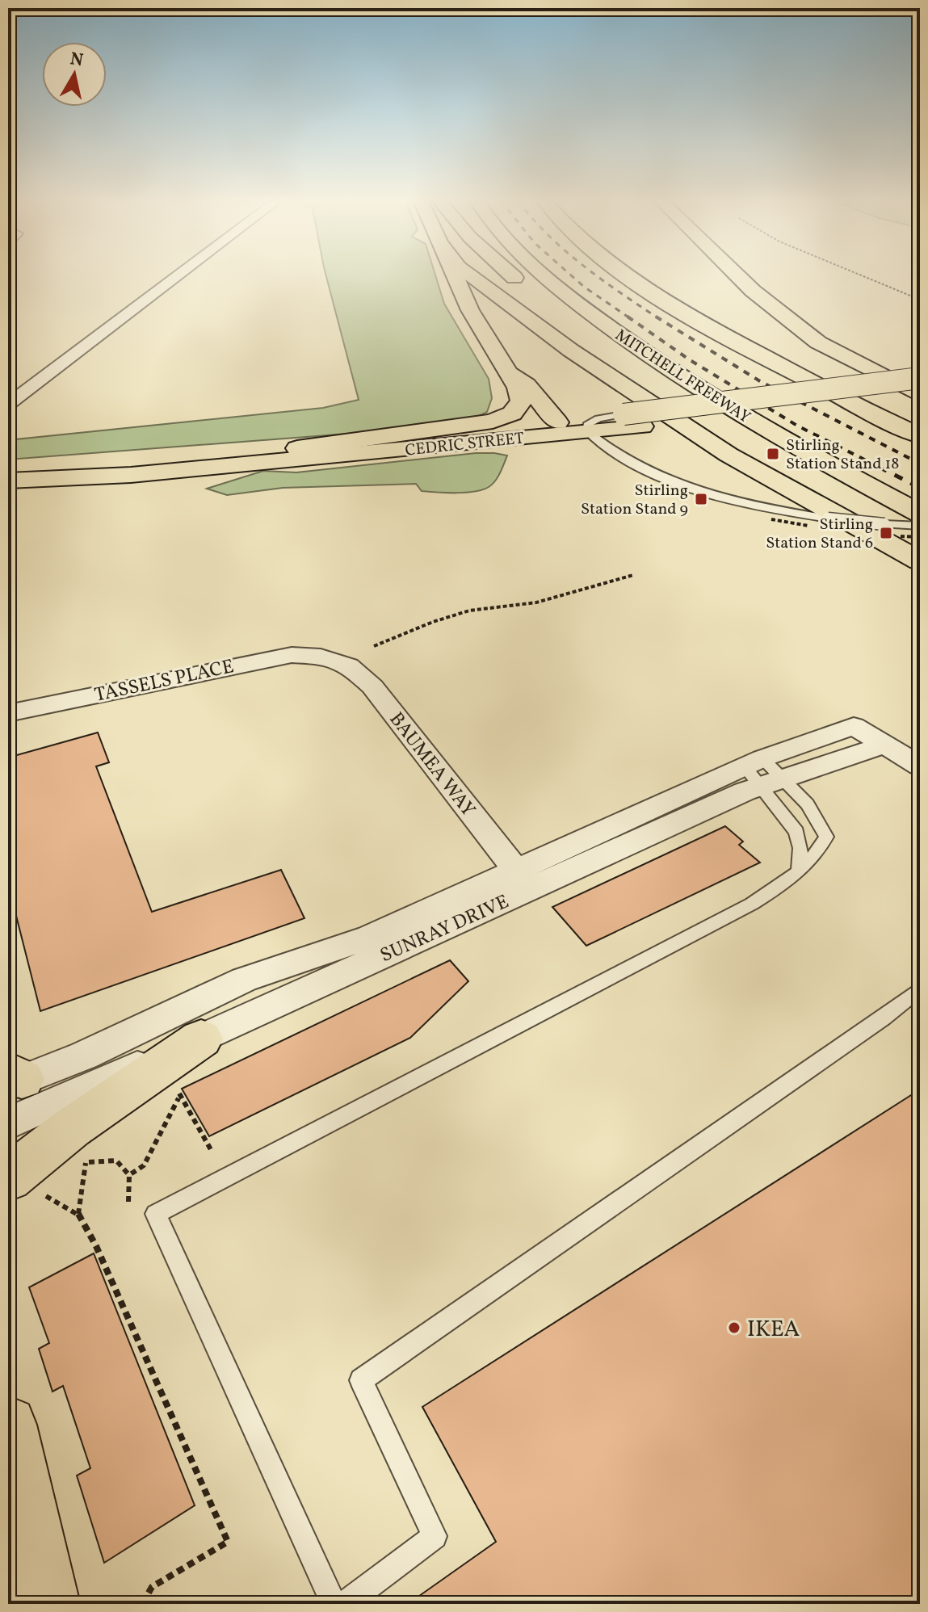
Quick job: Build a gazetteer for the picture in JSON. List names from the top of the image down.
{
  "streets": {
    "main road": ["MITCHELL FREEWAY", "CEDRIC STREET"],
    "street": ["TASSELS PLACE", "BAUMEA WAY", "SUNRAY DRIVE"]
  },
  "crossings": [
    ["TASSELS PLACE", "BAUMEA WAY"],
    ["BAUMEA WAY", "SUNRAY DRIVE"]
  ],
  "places": {
    "transit": ["Stirling Station Stand 18", "Stirling Station Stand 9", "Stirling Station Stand 6"],
    "other": ["IKEA"]
  },
  "north": "top"
}
